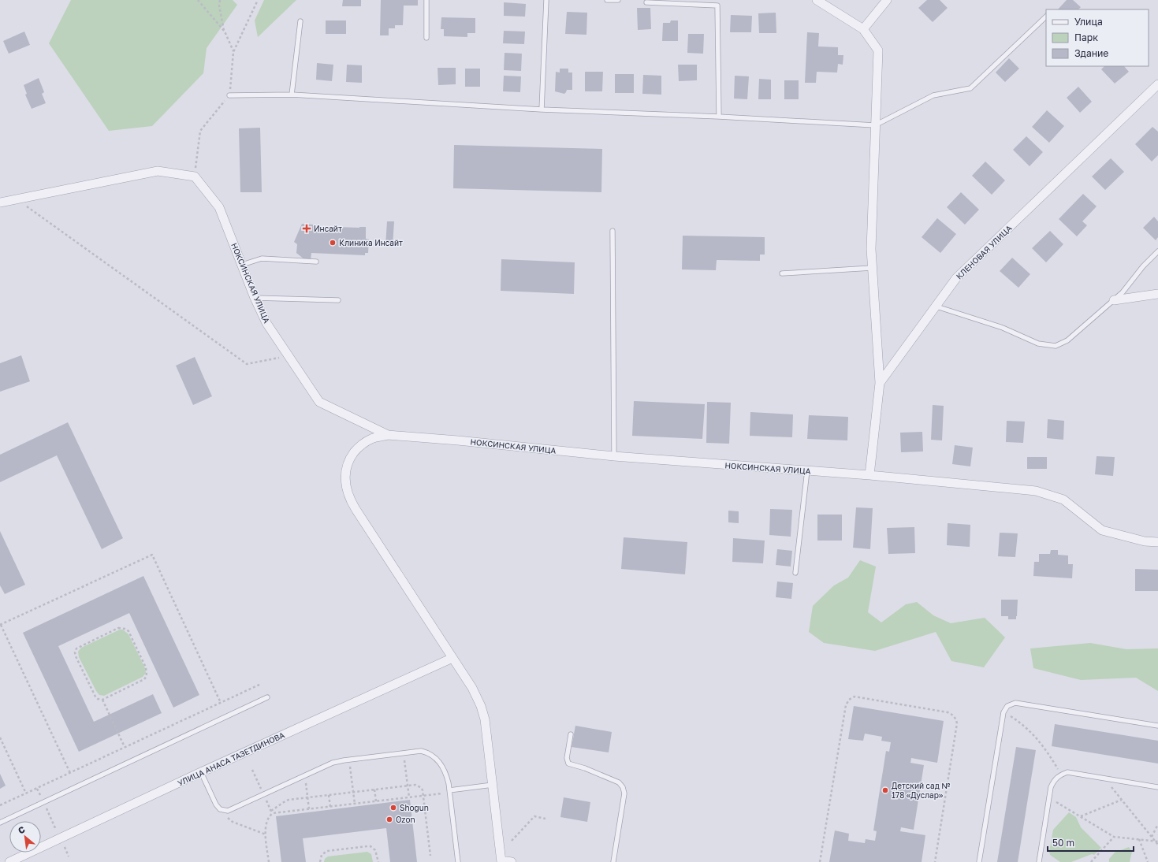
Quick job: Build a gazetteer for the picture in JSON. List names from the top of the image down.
{
  "streets": {
    "street": ["КЛЕНОВАЯ УЛИЦА", "НОКСИНСКАЯ УЛИЦА", "УЛИЦА АНАСА ТАЗЕТДИНОВА"]
  },
  "places": {
    "health": ["Инсайт"],
    "other": [
      "Клиника Инсайт",
      "Детский сад № 178 «Дуслар»",
      "Shogun",
      "Ozon"
    ]
  },
  "legend": ["Улица", "Парк", "Здание"],
  "scale_bar": "50 m",
  "north": "top left"
}
